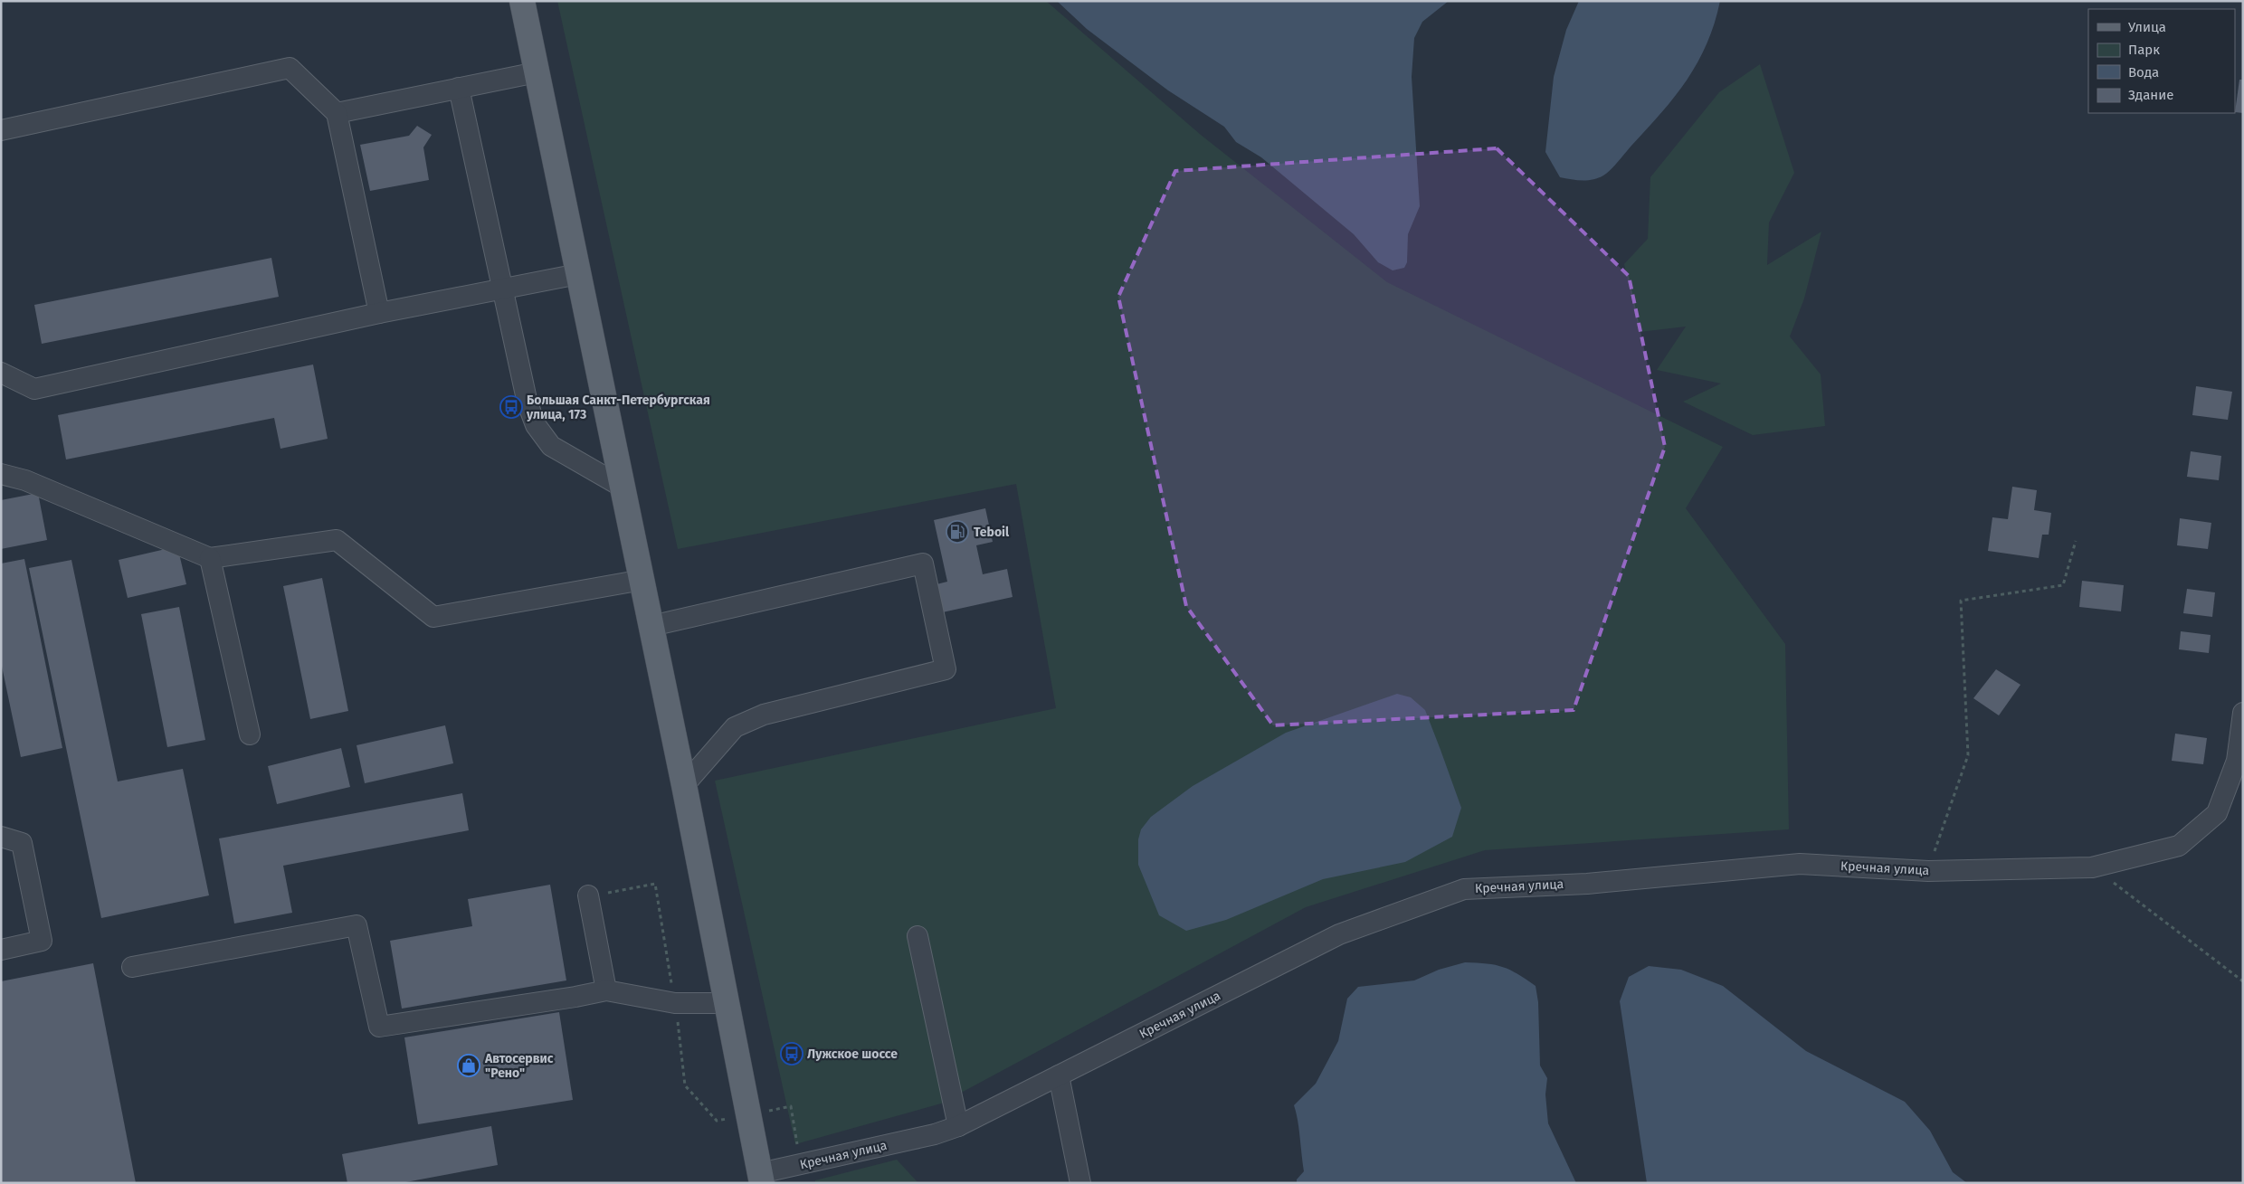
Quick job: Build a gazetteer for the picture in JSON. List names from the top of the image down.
{
  "streets": {
    "street": ["Кречная улица"]
  },
  "places": {
    "bus stop": ["Большая Санкт-Петербургская улица, 173", "Лужское шоссе"],
    "fuel station": ["Teboil"],
    "shop": ["Автосервис \"Рено\""]
  },
  "legend": [
    "Улица",
    "Парк",
    "Вода",
    "Здание"
  ]
}
